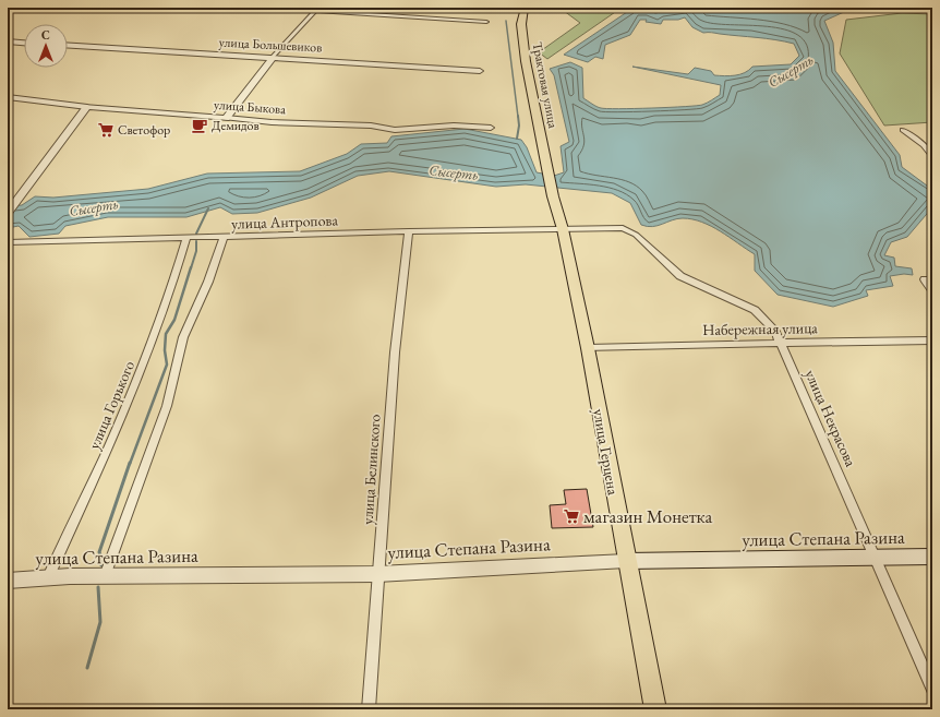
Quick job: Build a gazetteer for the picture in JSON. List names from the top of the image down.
{
  "streets": {
    "main road": ["Трактовая улица", "улица Герцена", "улица Степана Разина"],
    "street": [
      "улица Большевиков",
      "улица Быкова",
      "улица Антропова",
      "Набережная улица",
      "улица Горького",
      "улица Некрасова",
      "улица Белинского"
    ]
  },
  "crossings": [
    ["Трактовая улица", "улица Герцена"],
    ["улица Антропова", "улица Горького"],
    ["улица Антропова", "улица Некрасова"],
    ["улица Антропова", "улица Герцена"],
    ["улица Антропова", "улица Белинского"],
    ["Набережная улица", "улица Некрасова"],
    ["Набережная улица", "улица Герцена"],
    ["улица Горького", "улица Степана Разина"],
    ["улица Некрасова", "улица Степана Разина"],
    ["улица Герцена", "улица Степана Разина"],
    ["улица Белинского", "улица Степана Разина"]
  ],
  "water": ["Сысерть"],
  "places": {
    "cafe": ["Демидов"],
    "supermarket": ["Светофор", "магазин Монетка"]
  },
  "north": "top"
}
